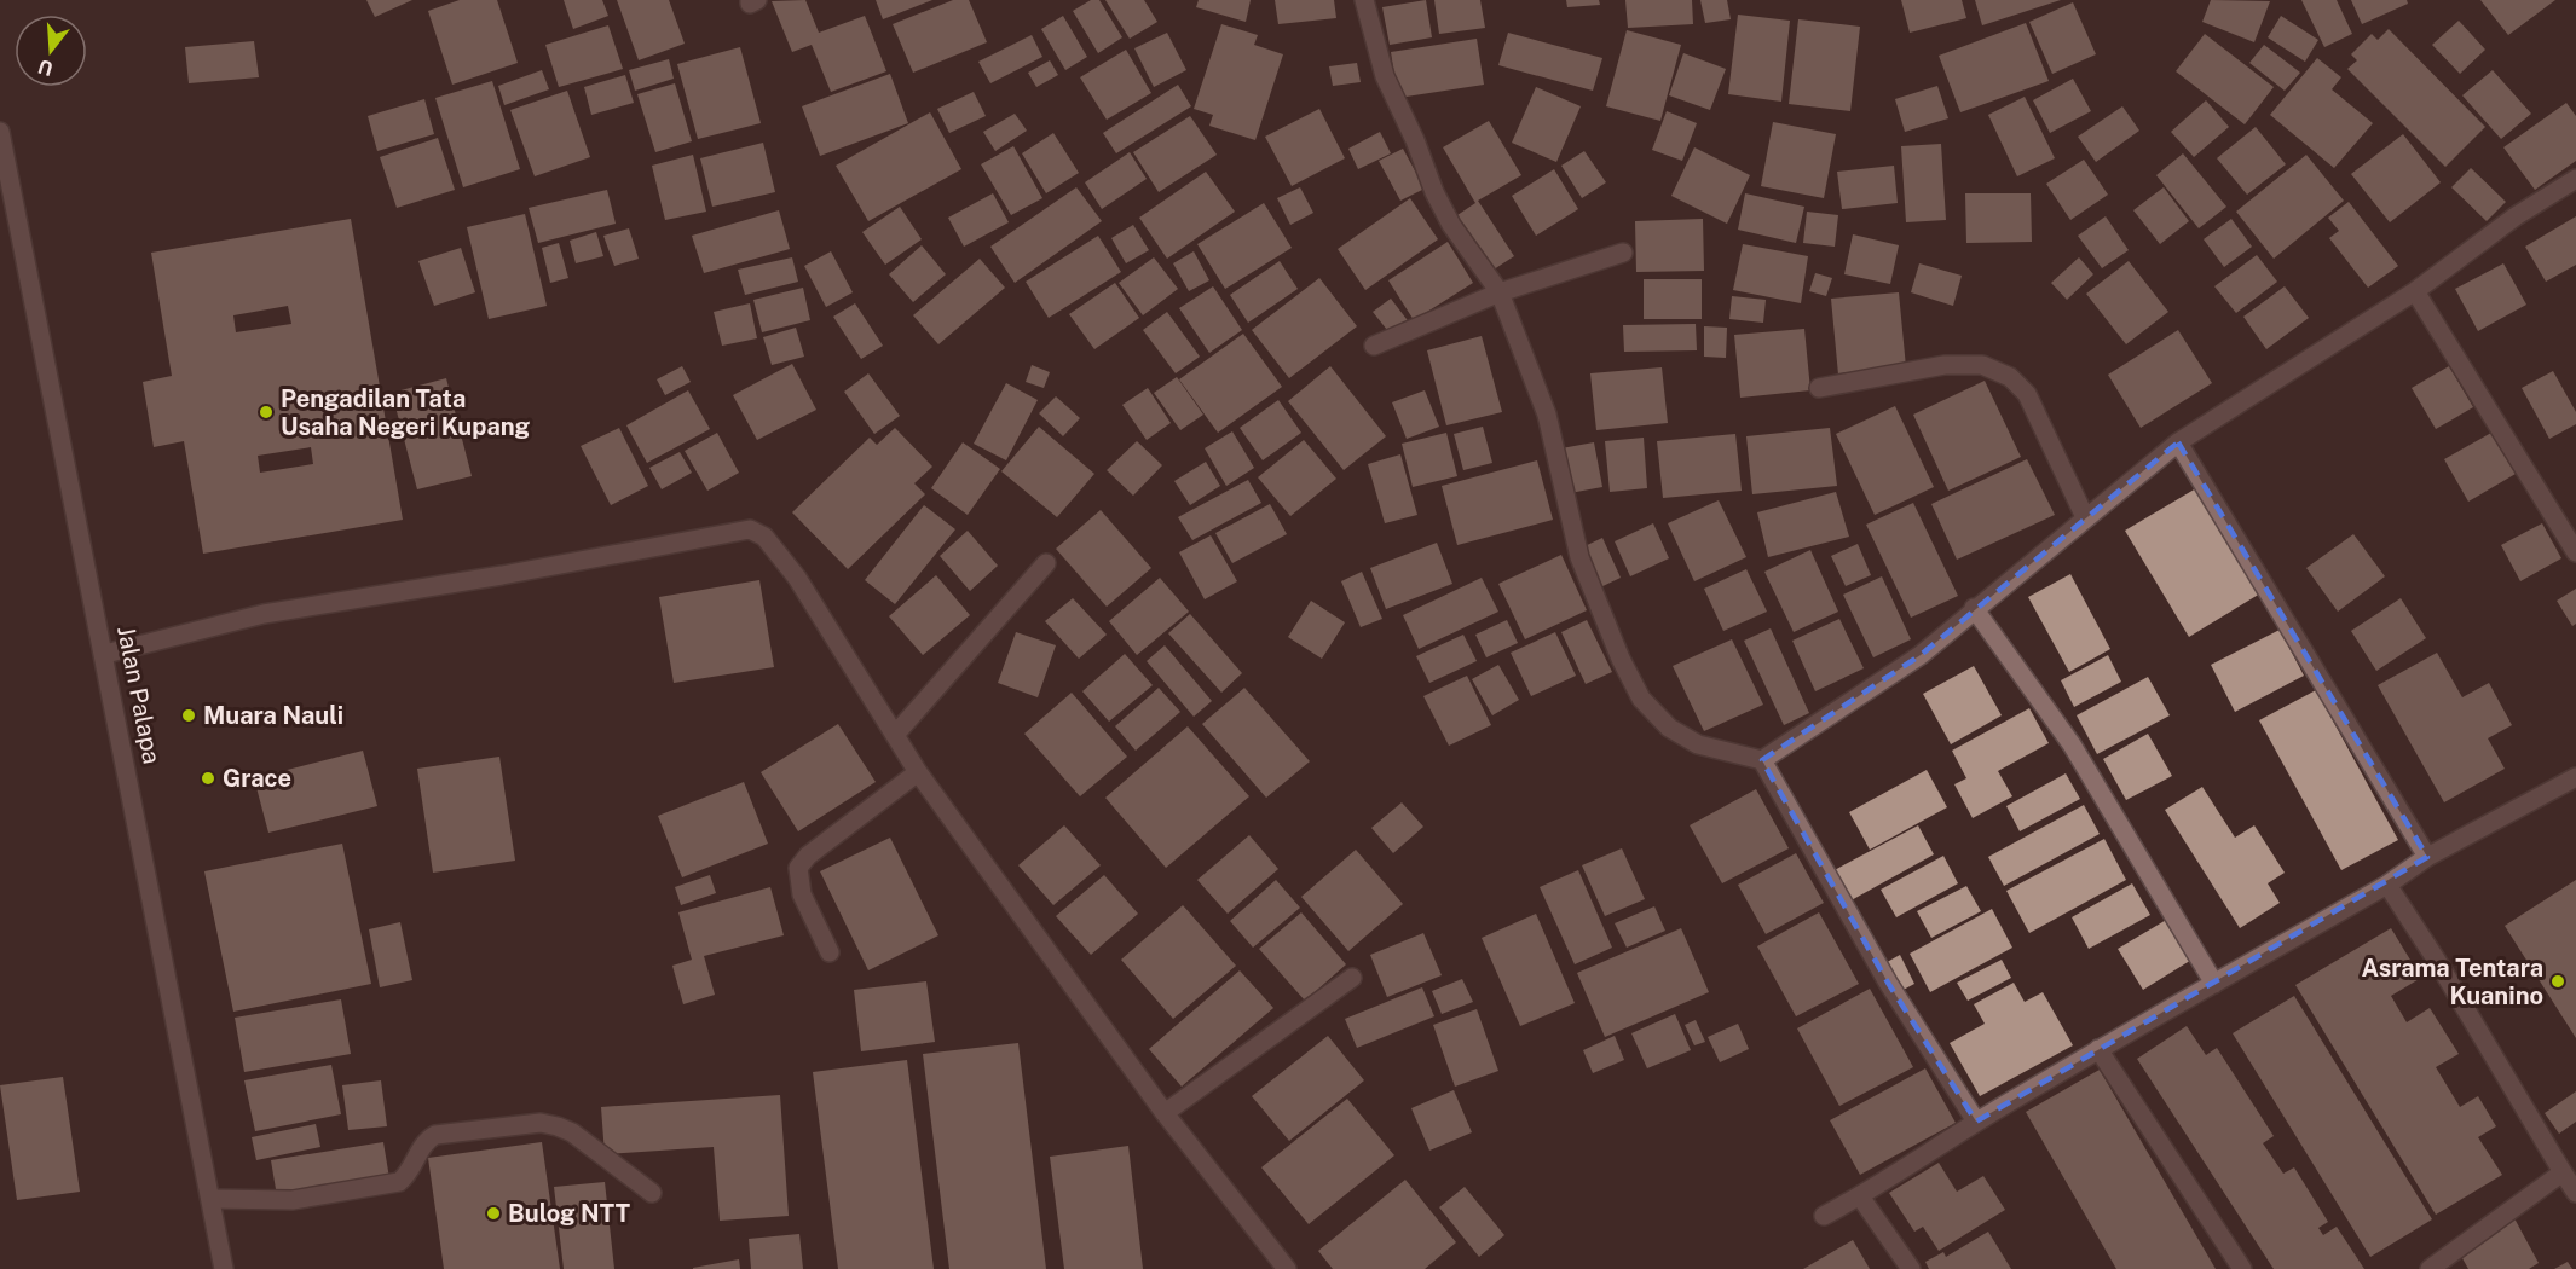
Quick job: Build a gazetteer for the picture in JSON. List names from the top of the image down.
{
  "streets": {
    "street": ["Jalan Palapa"]
  },
  "places": [
    "Pengadilan Tata Usaha Negeri Kupang",
    "Muara Nauli",
    "Grace",
    "Asrama Tentara Kuanino",
    "Bulog NTT"
  ],
  "north": "bottom"
}
